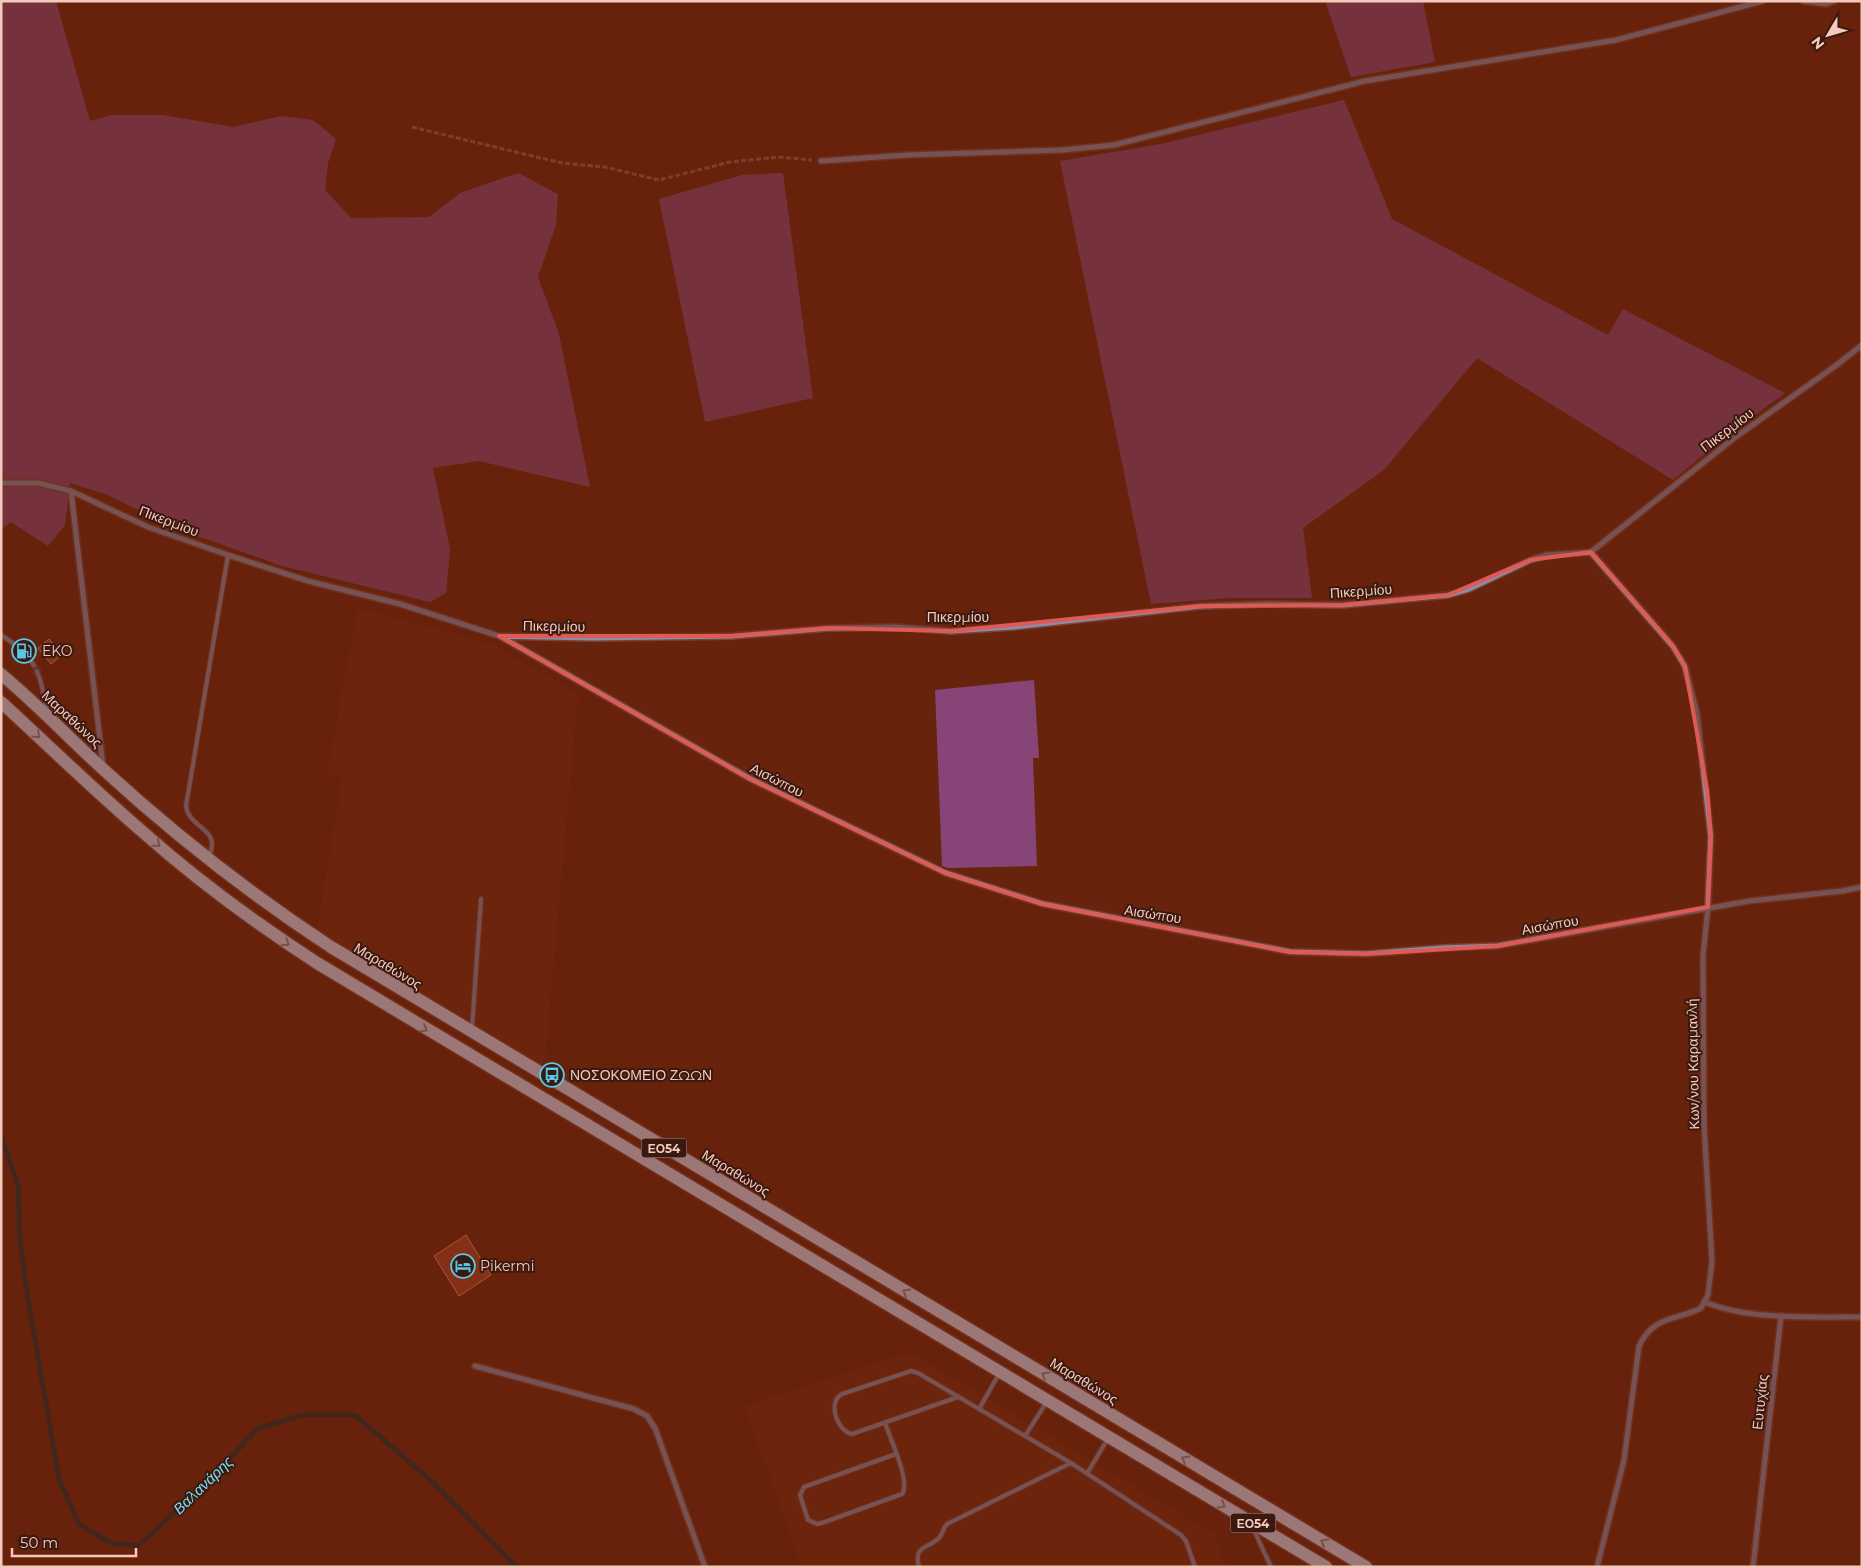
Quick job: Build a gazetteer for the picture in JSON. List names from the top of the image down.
{
  "streets": {
    "main road": ["Μαραθώνος", "ΕΟ54"],
    "street": [
      "Πικερμίου",
      "Αισώπου",
      "Κων/νου Καραμανλή",
      "Ευτυχίας"
    ]
  },
  "crossings": [
    ["Πικερμίου", "Αισώπου"],
    ["Πικερμίου", "Κων/νου Καραμανλή"],
    ["Αισώπου", "Κων/νου Καραμανλή"]
  ],
  "water": ["Βαλανάρης"],
  "places": {
    "fuel station": ["EKO"],
    "bus stop": ["ΝΟΣΟΚΟΜΕΙΟ ΖΩΩΝ"],
    "hotel": ["Pikermi"]
  },
  "scale_bar": "50 m",
  "north": "bottom left"
}
